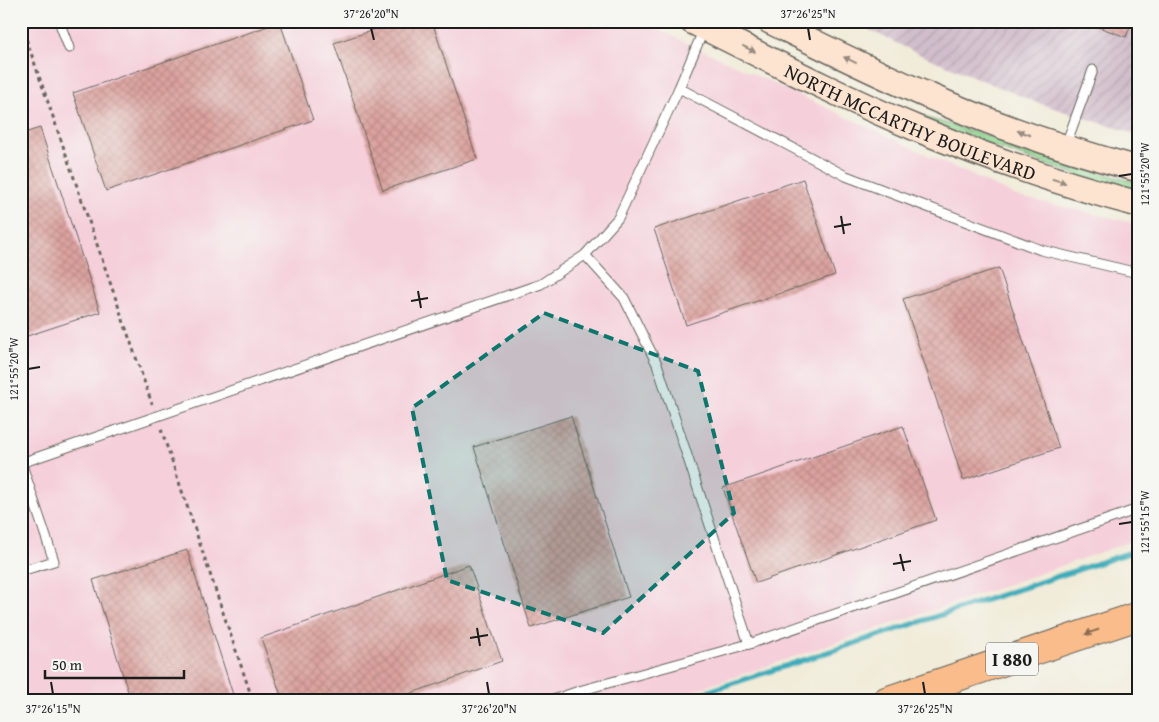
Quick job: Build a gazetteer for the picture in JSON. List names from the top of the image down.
{
  "streets": {
    "highway": ["I 880"],
    "main road": ["NORTH MCCARTHY BOULEVARD"]
  },
  "scale_bar": "50 m",
  "coordinates": [
    "37°26'20\"N",
    "37°26'25\"N",
    "121°55'20\"W",
    "121°55'15\"W",
    "37°26'15\"N"
  ]
}
